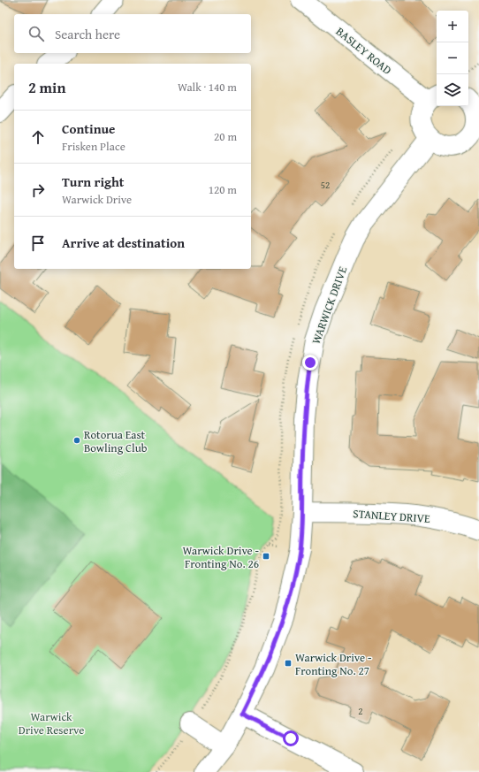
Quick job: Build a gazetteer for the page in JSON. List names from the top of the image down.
{
  "streets": {
    "street": ["BASLEY ROAD", "WARWICK DRIVE", "STANLEY DRIVE"]
  },
  "crossings": [
    ["WARWICK DRIVE", "STANLEY DRIVE"]
  ],
  "parks": ["Warwick Drive Reserve"],
  "places": {
    "other": ["Rotorua East Bowling Club"],
    "transit": ["Warwick Drive - Fronting No. 26", "Warwick Drive - Fronting No. 27"]
  },
  "house_numbers": ["52", "2"],
  "page": {
    "map_buttons": ["+", "−"],
    "search": "Search here",
    "heading": ["2 min", "Walk · 140 m"],
    "list": [
      ["Continue", "Frisken Place", "20 m"],
      ["Turn right", "Warwick Drive", "120 m"],
      "Arrive at destination"
    ]
  }
}
